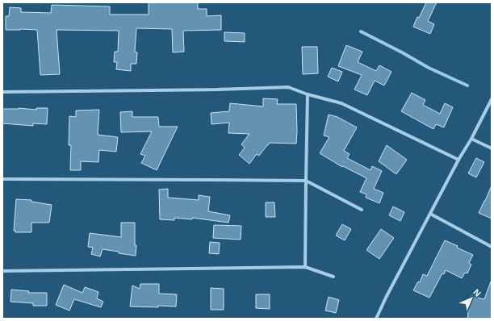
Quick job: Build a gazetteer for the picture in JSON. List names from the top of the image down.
{
  "north": "top right"
}
